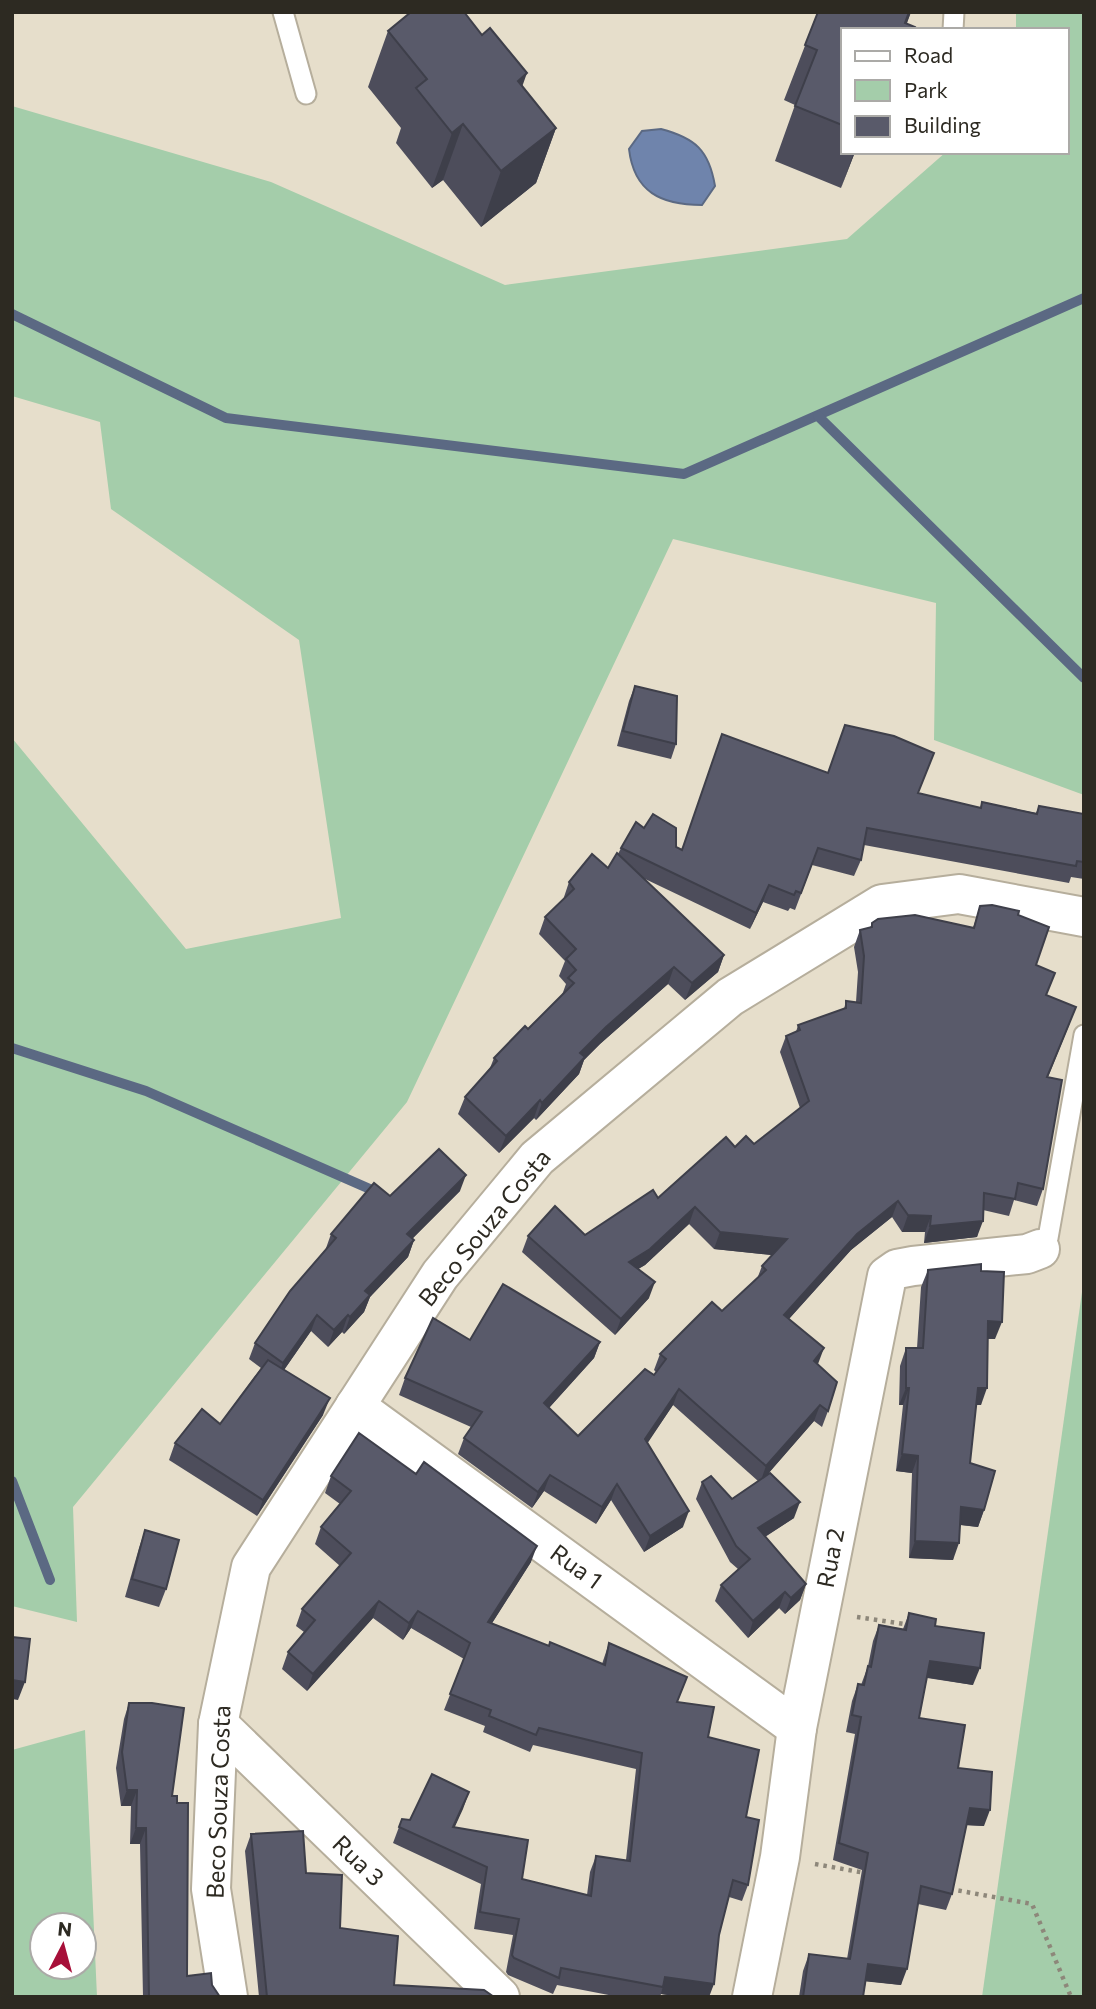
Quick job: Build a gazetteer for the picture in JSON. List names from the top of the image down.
{
  "streets": {
    "street": [
      "Beco Souza Costa",
      "Rua 2",
      "Rua 1",
      "Rua 3"
    ]
  },
  "crossings": [
    ["Beco Souza Costa", "Rua 1"],
    ["Beco Souza Costa", "Rua 3"],
    ["Rua 2", "Rua 1"]
  ],
  "legend": ["Road", "Park", "Building"],
  "north": "top"
}
